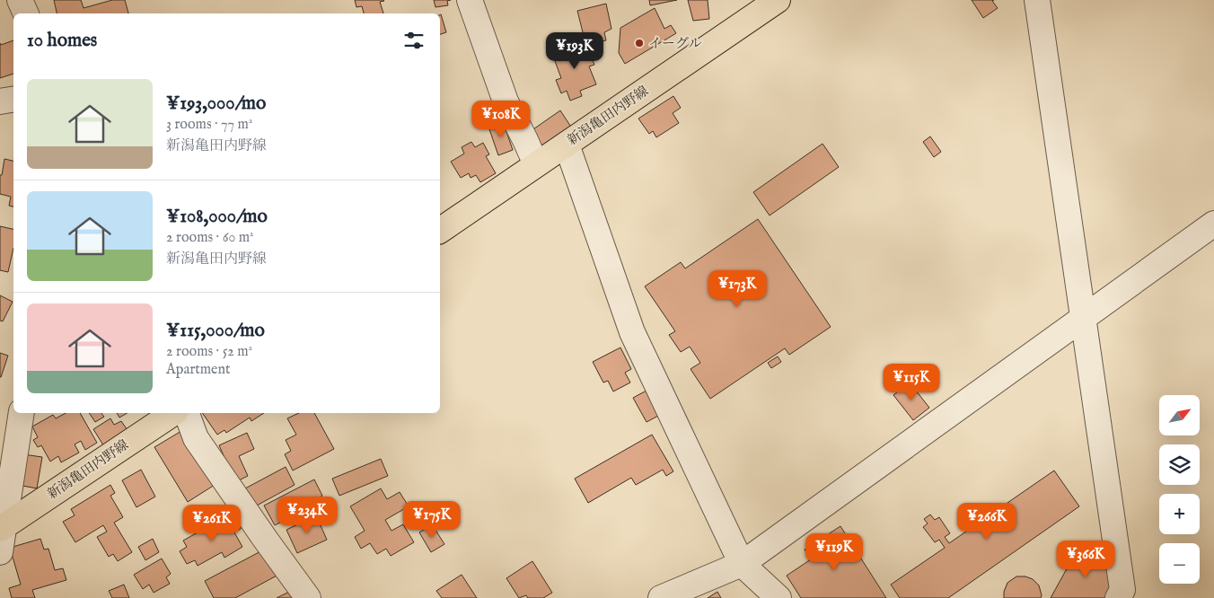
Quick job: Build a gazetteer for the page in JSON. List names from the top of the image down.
{
  "streets": {
    "main road": ["新潟亀田内野線"]
  },
  "places": ["イーグル"],
  "north": "top right",
  "page": {
    "heading": "10 homes",
    "price": [
      "¥193K",
      "¥108K",
      "¥173K",
      "¥115K",
      "¥234K",
      "¥175K",
      "¥266K",
      "¥261K",
      "¥119K",
      "¥366K"
    ],
    "list": [
      {
        "name": "¥193,000/mo",
        "note": "3 rooms · 77 m² · 新潟亀田内野線"
      },
      {
        "name": "¥108,000/mo",
        "note": "2 rooms · 60 m² · 新潟亀田内野線"
      },
      {
        "name": "¥115,000/mo",
        "note": "2 rooms · 52 m² · Apartment"
      }
    ],
    "map_buttons": ["+", "−"]
  }
}
